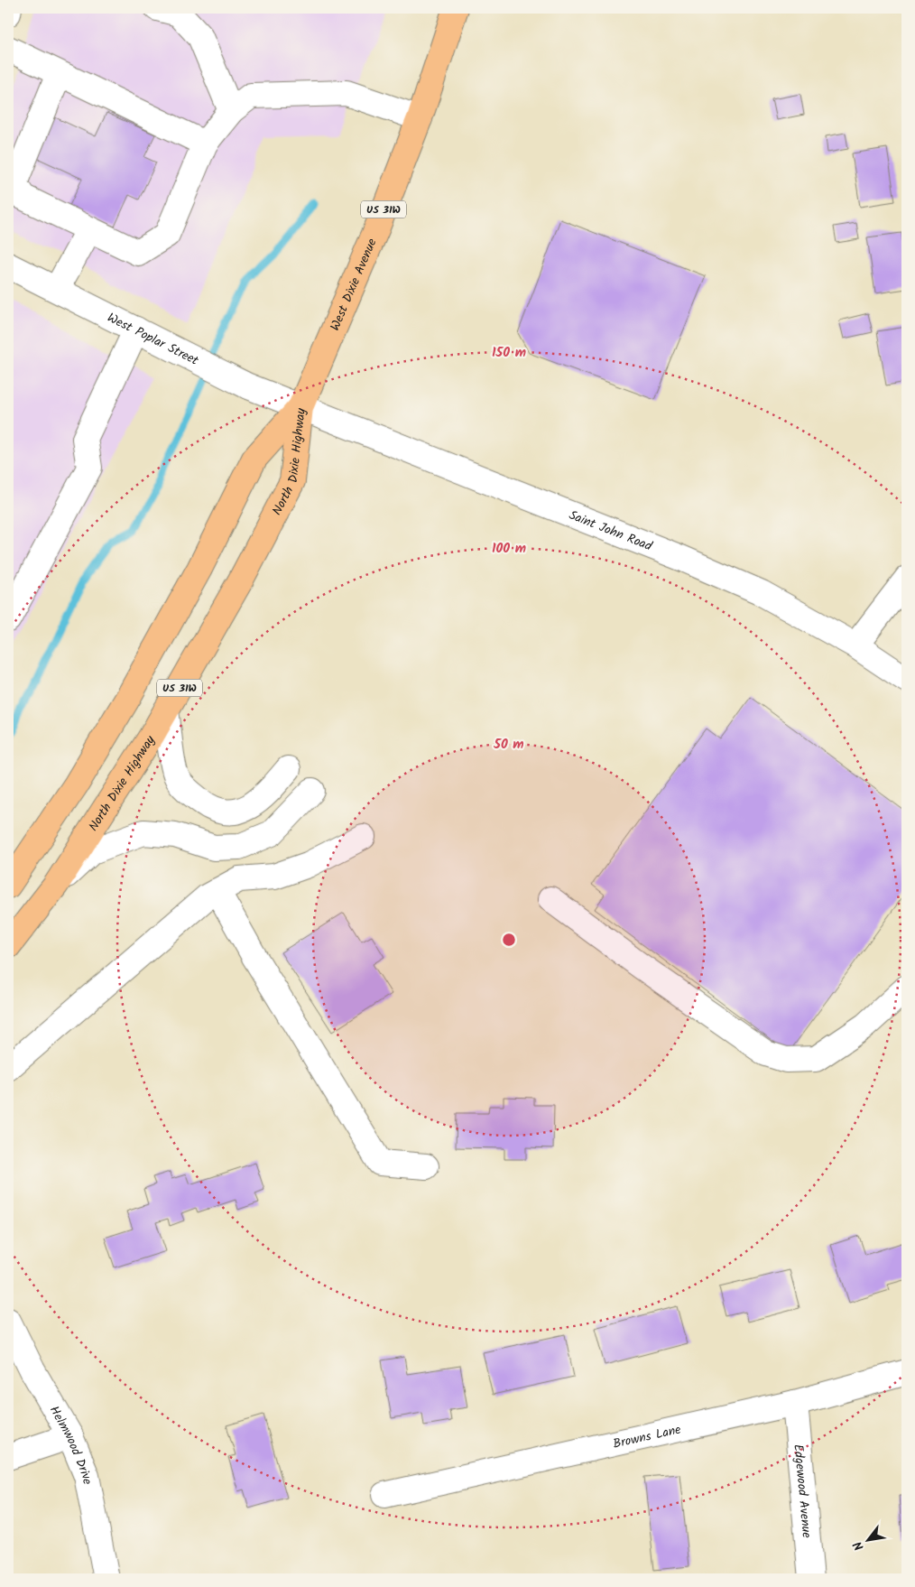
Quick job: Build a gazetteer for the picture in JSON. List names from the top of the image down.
{
  "streets": {
    "main road": ["US 31W", "West Dixie Avenue", "North Dixie Highway"],
    "street": [
      "West Poplar Street",
      "Saint John Road",
      "Browns Lane",
      "Helmwood Drive",
      "Edgewood Avenue"
    ]
  },
  "crossings": [
    ["West Dixie Avenue", "West Poplar Street"],
    ["West Dixie Avenue", "North Dixie Highway"],
    ["West Dixie Avenue", "Saint John Road"],
    ["West Poplar Street", "North Dixie Highway"],
    ["West Poplar Street", "Saint John Road"],
    ["North Dixie Highway", "Saint John Road"],
    ["Browns Lane", "Edgewood Avenue"]
  ],
  "north": "bottom left",
  "rings": ["150 m", "100 m", "50 m"]
}
